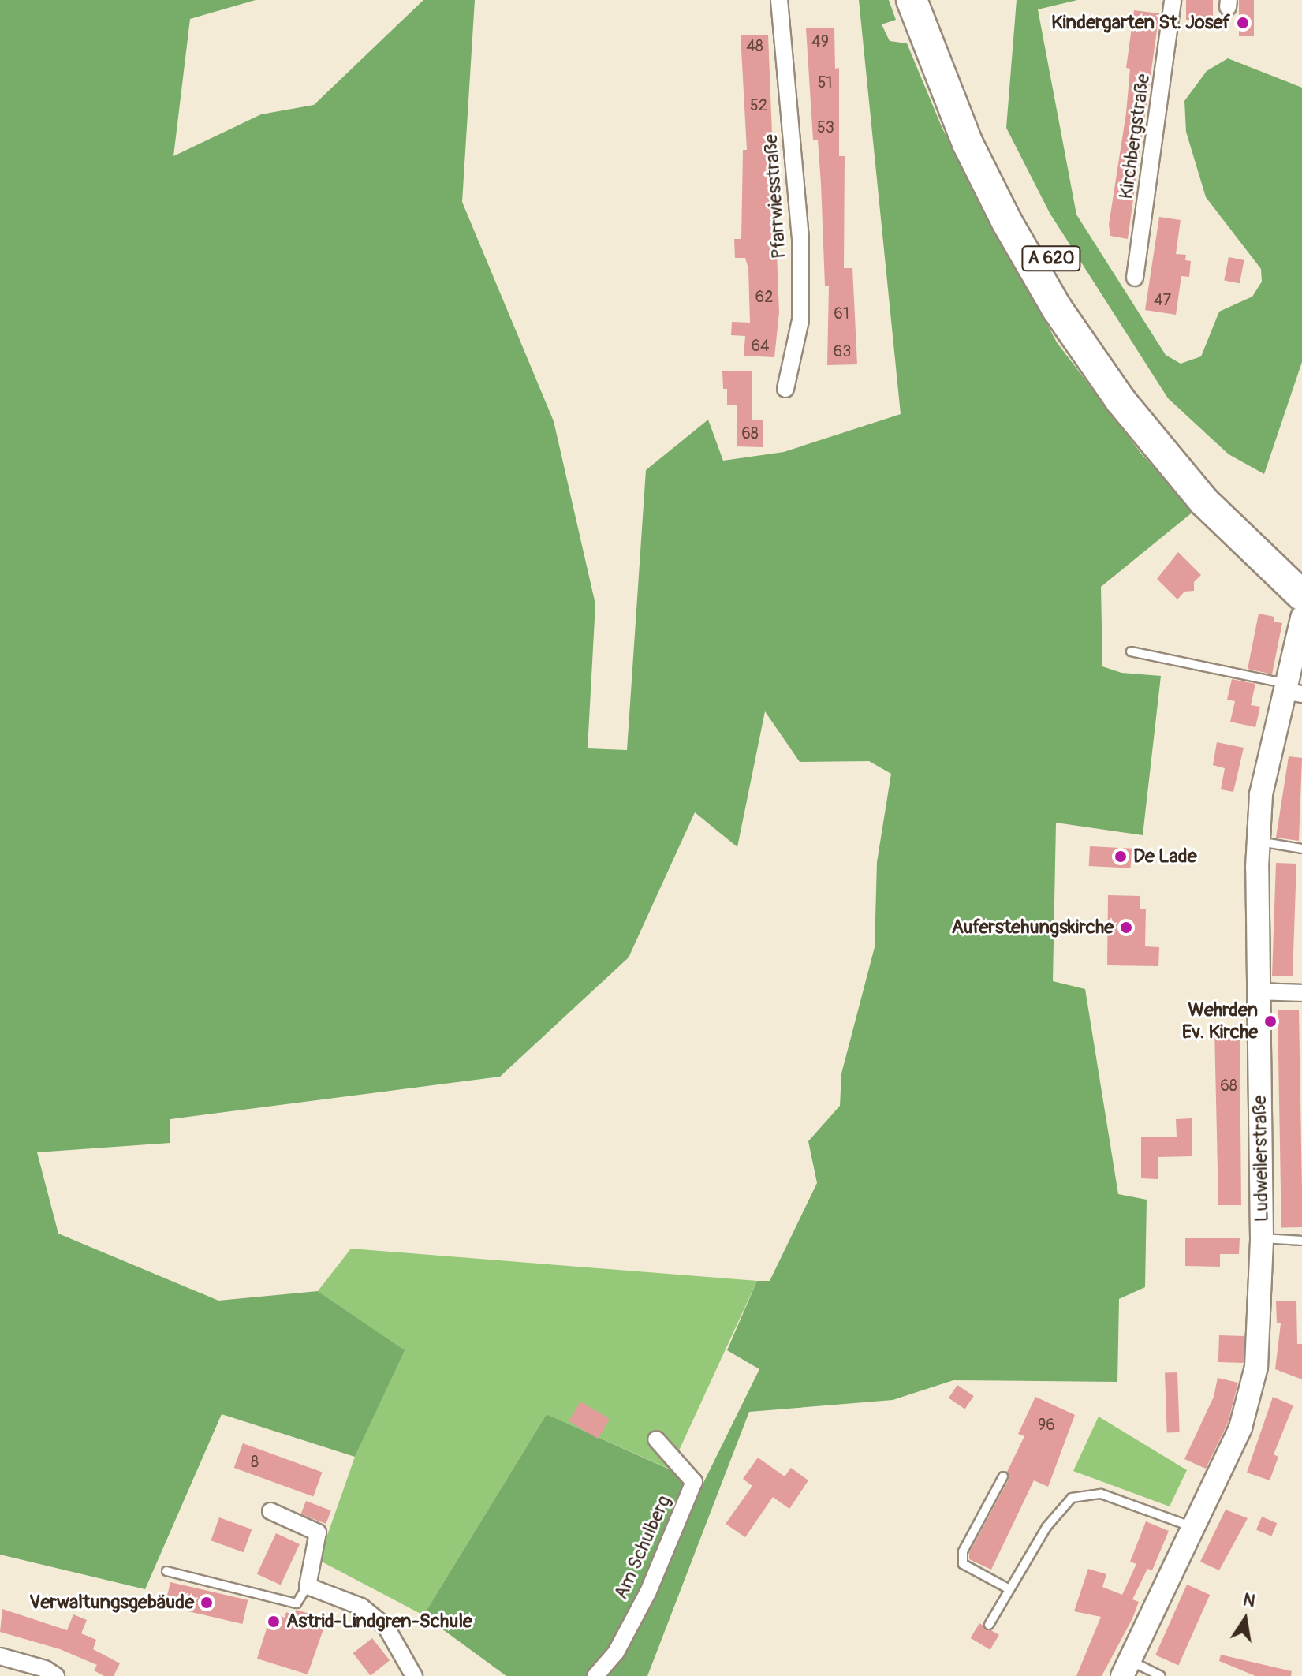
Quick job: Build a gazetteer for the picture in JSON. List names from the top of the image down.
{
  "streets": {
    "highway": ["A 620"],
    "main road": ["Ludweilerstraße"],
    "street": ["Kirchbergstraße", "Pfarrwiesstraße", "Am Schulberg"]
  },
  "places": [
    "Kindergarten St. Josef",
    "De Lade",
    "Auferstehungskirche",
    "Wehrden Ev. Kirche",
    "Verwaltungsgebäude",
    "Astrid-Lindgren-Schule"
  ],
  "house_numbers": [
    "49",
    "48",
    "51",
    "52",
    "53",
    "62",
    "47",
    "61",
    "64",
    "63",
    "68",
    "68",
    "96",
    "8"
  ],
  "north": "top"
}
